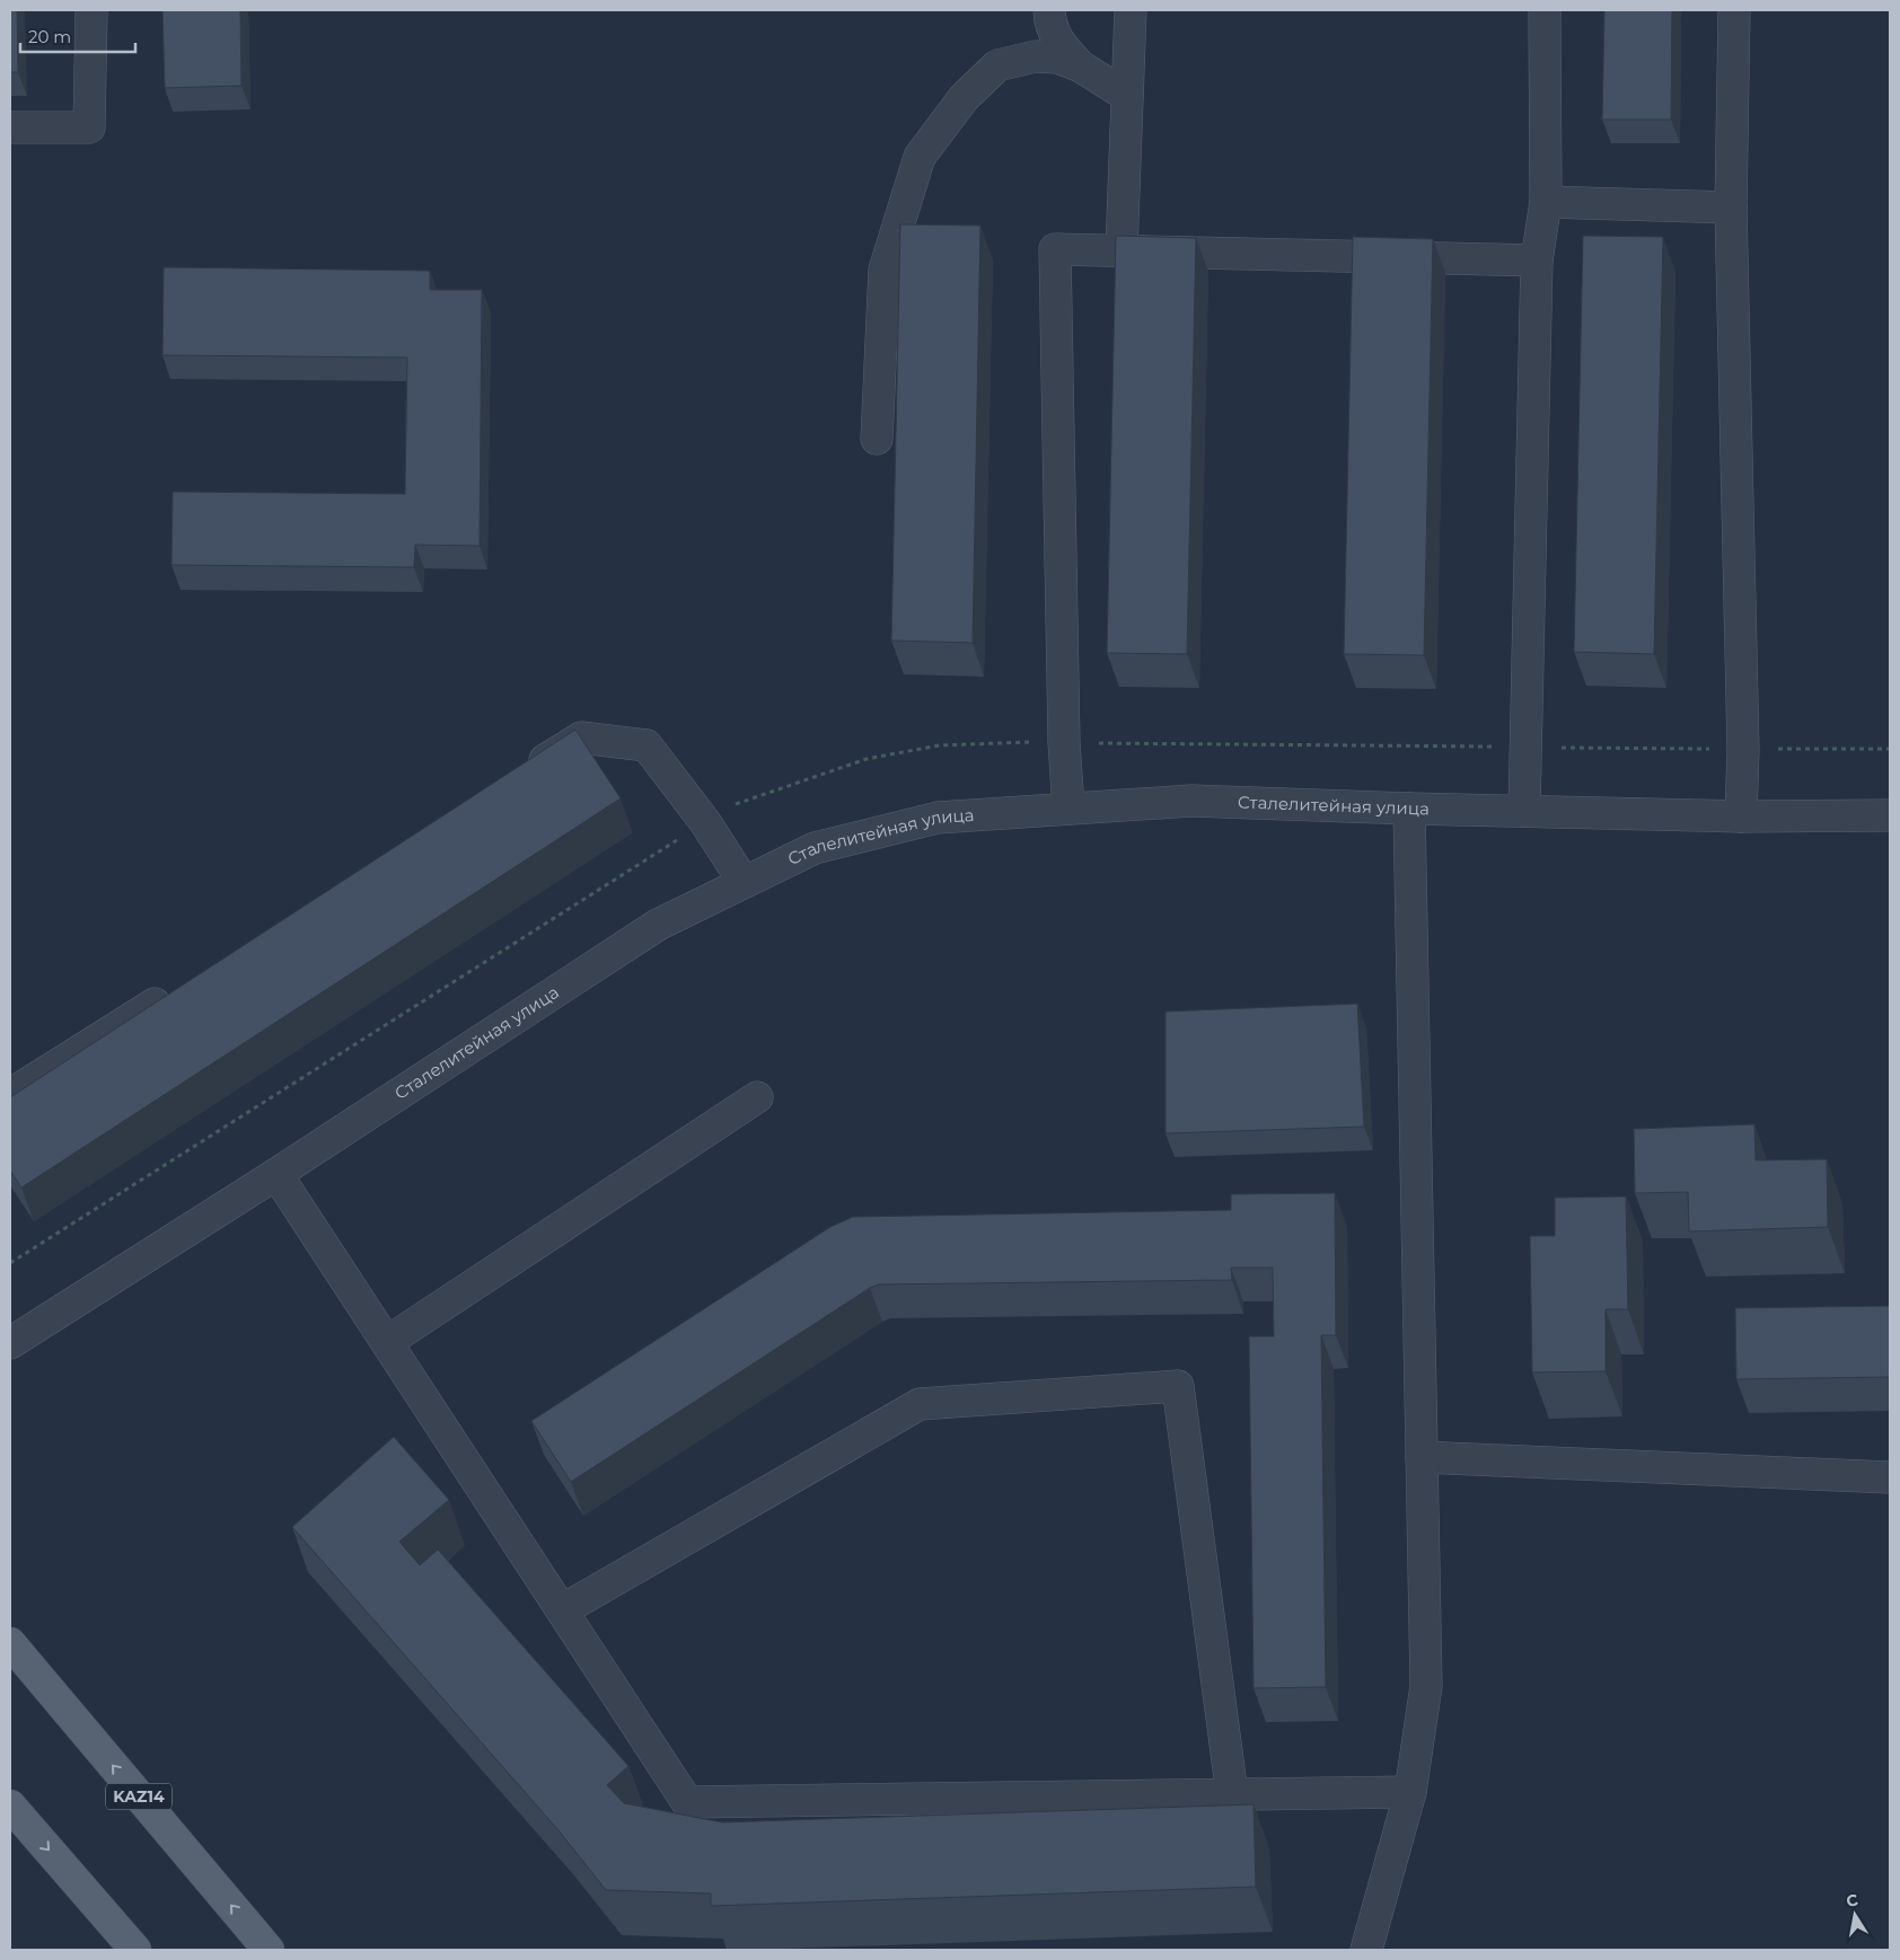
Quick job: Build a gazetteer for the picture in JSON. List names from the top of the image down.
{
  "streets": {
    "main road": ["KAZ14"],
    "street": ["Сталелитейная улица"]
  },
  "scale_bar": "20 m",
  "north": "top"
}
